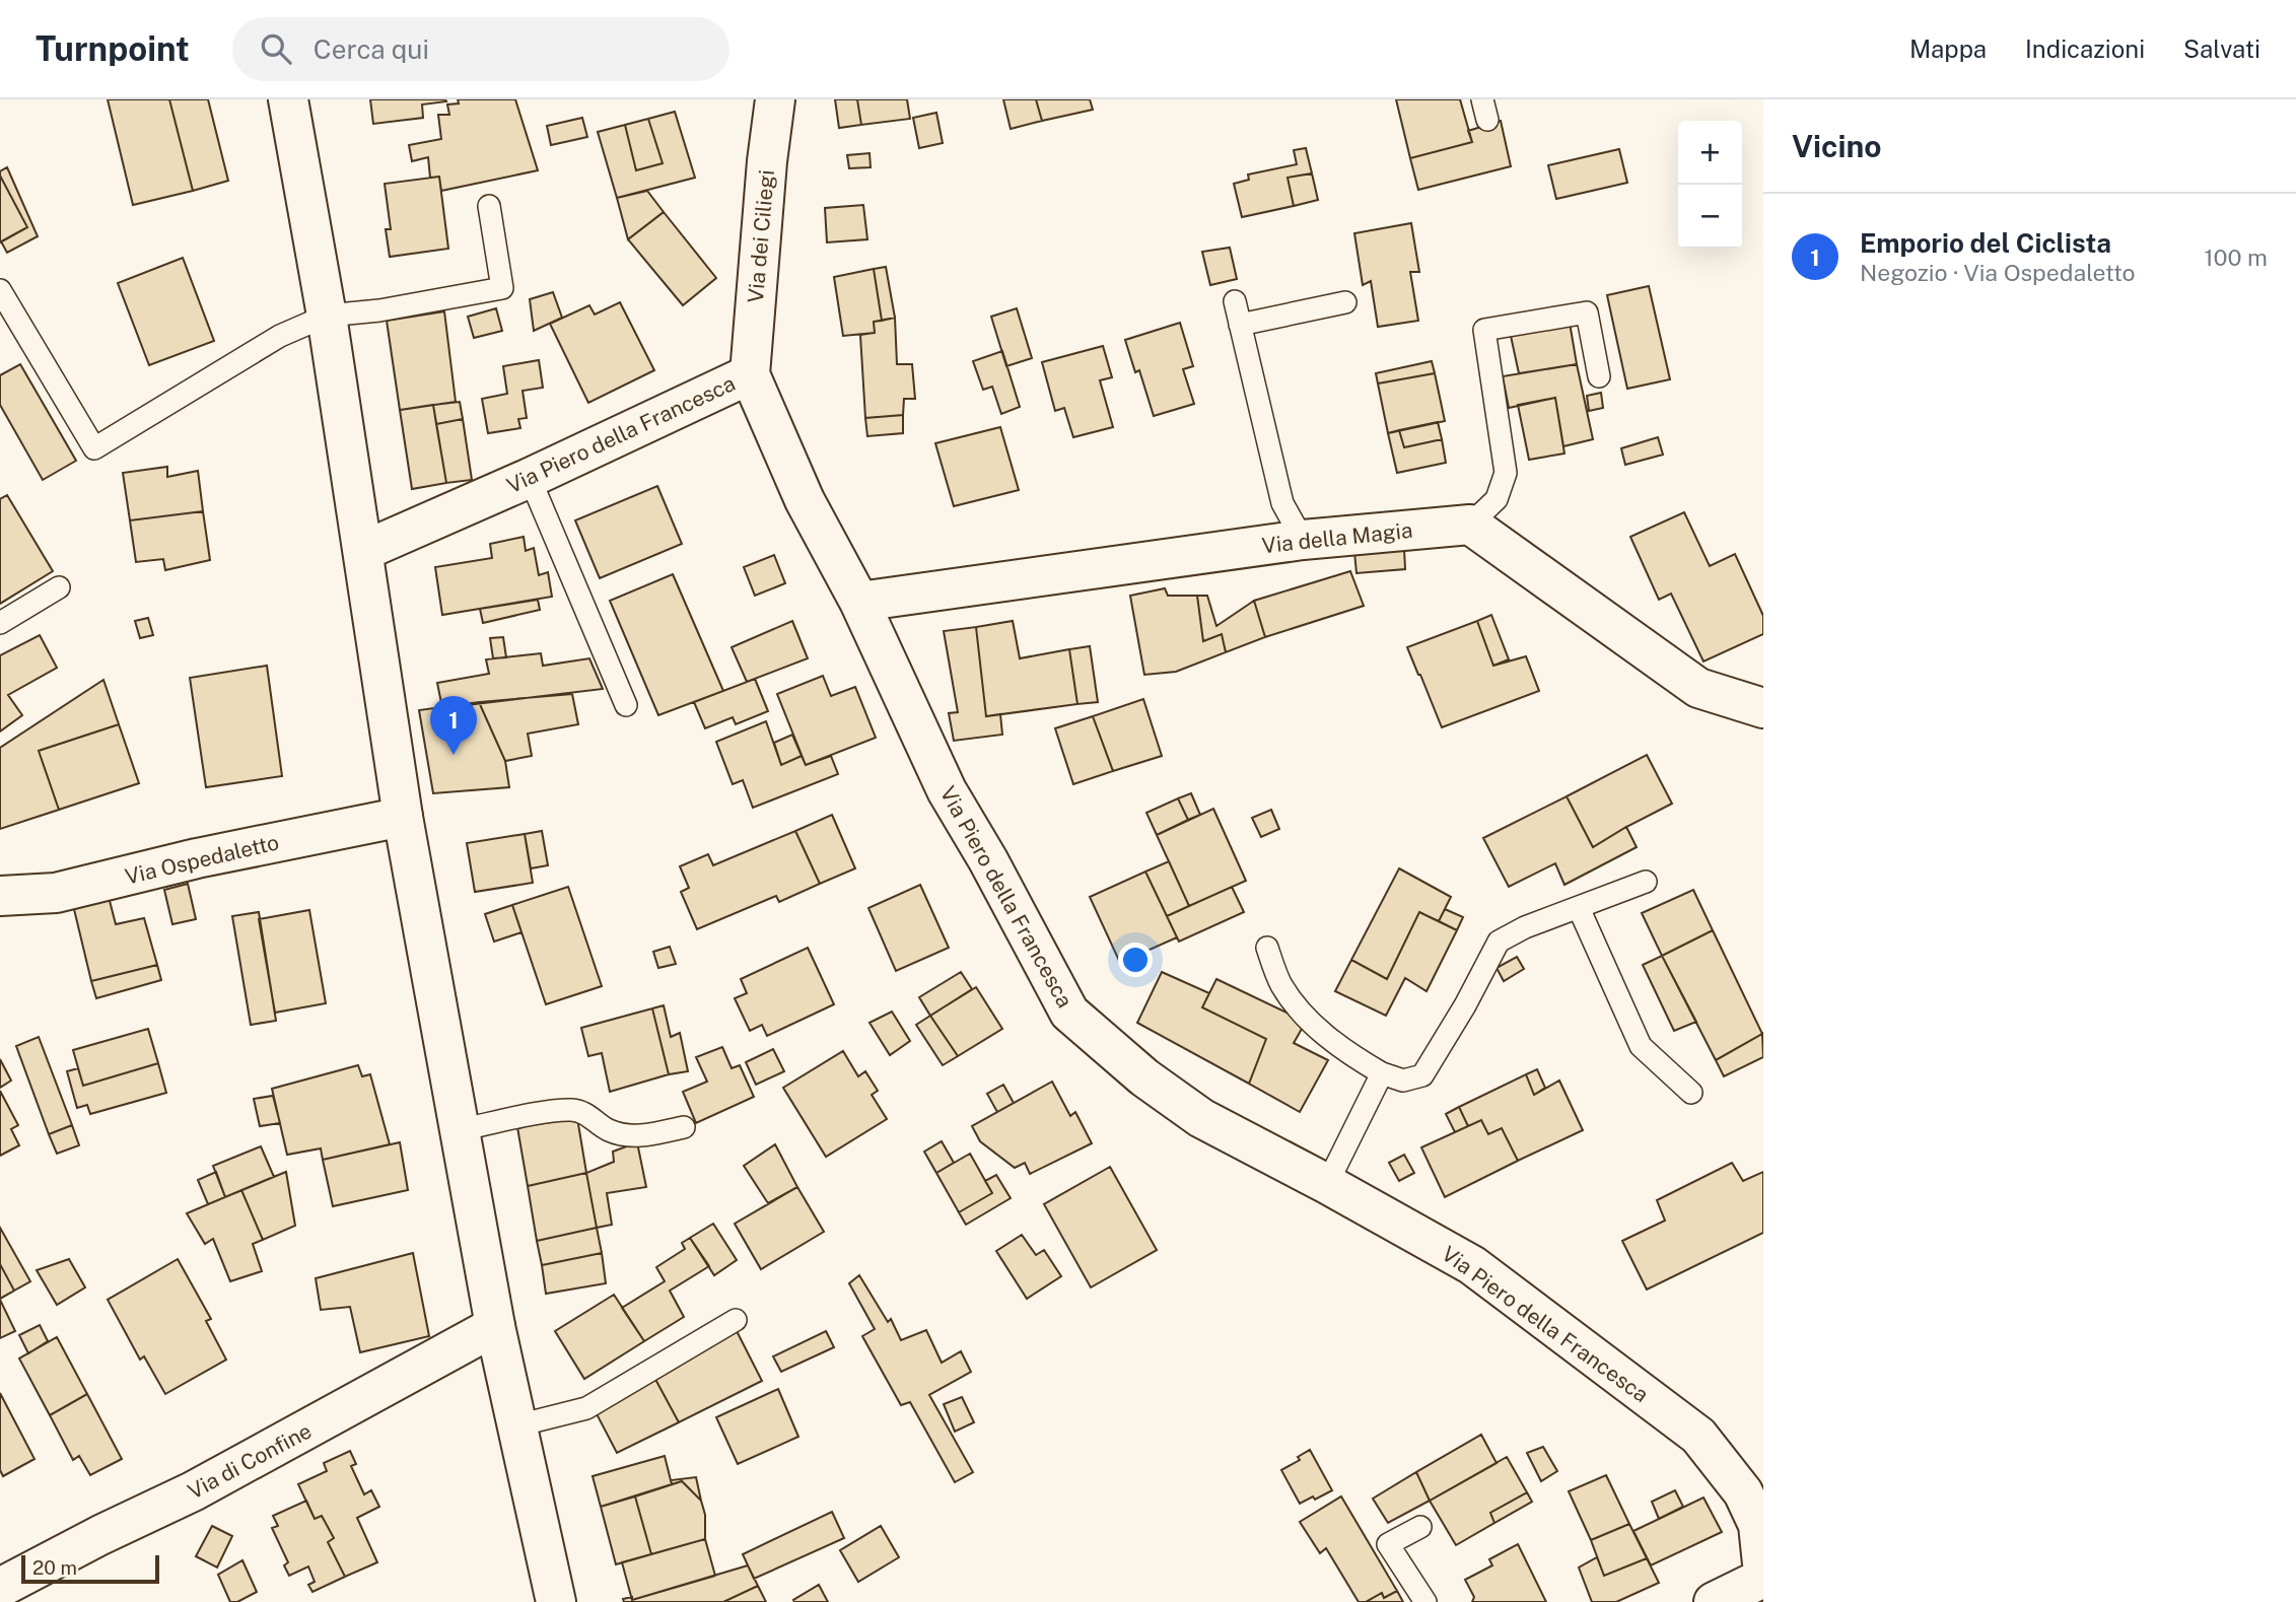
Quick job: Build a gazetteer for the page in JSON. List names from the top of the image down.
{
  "streets": {
    "street": [
      "Via dei Ciliegi",
      "Via Piero della Francesca",
      "Via della Magia",
      "Via Ospedaletto",
      "Via di Confine"
    ]
  },
  "crossings": [
    ["Via dei Ciliegi", "Via Piero della Francesca"],
    ["Via Piero della Francesca", "Via della Magia"]
  ],
  "scale_bar": "20 m",
  "page": {
    "header": "Turnpoint",
    "search": "Cerca qui",
    "nav": ["Mappa", "Indicazioni", "Salvati"],
    "heading": "Vicino",
    "map_buttons": ["+", "−"],
    "list": [
      {
        "mark": "1",
        "name": "Emporio del Ciclista",
        "note": "Negozio · Via Ospedaletto",
        "value": "100 m"
      }
    ],
    "pins": "1",
    "scale": "20 m"
  }
}
